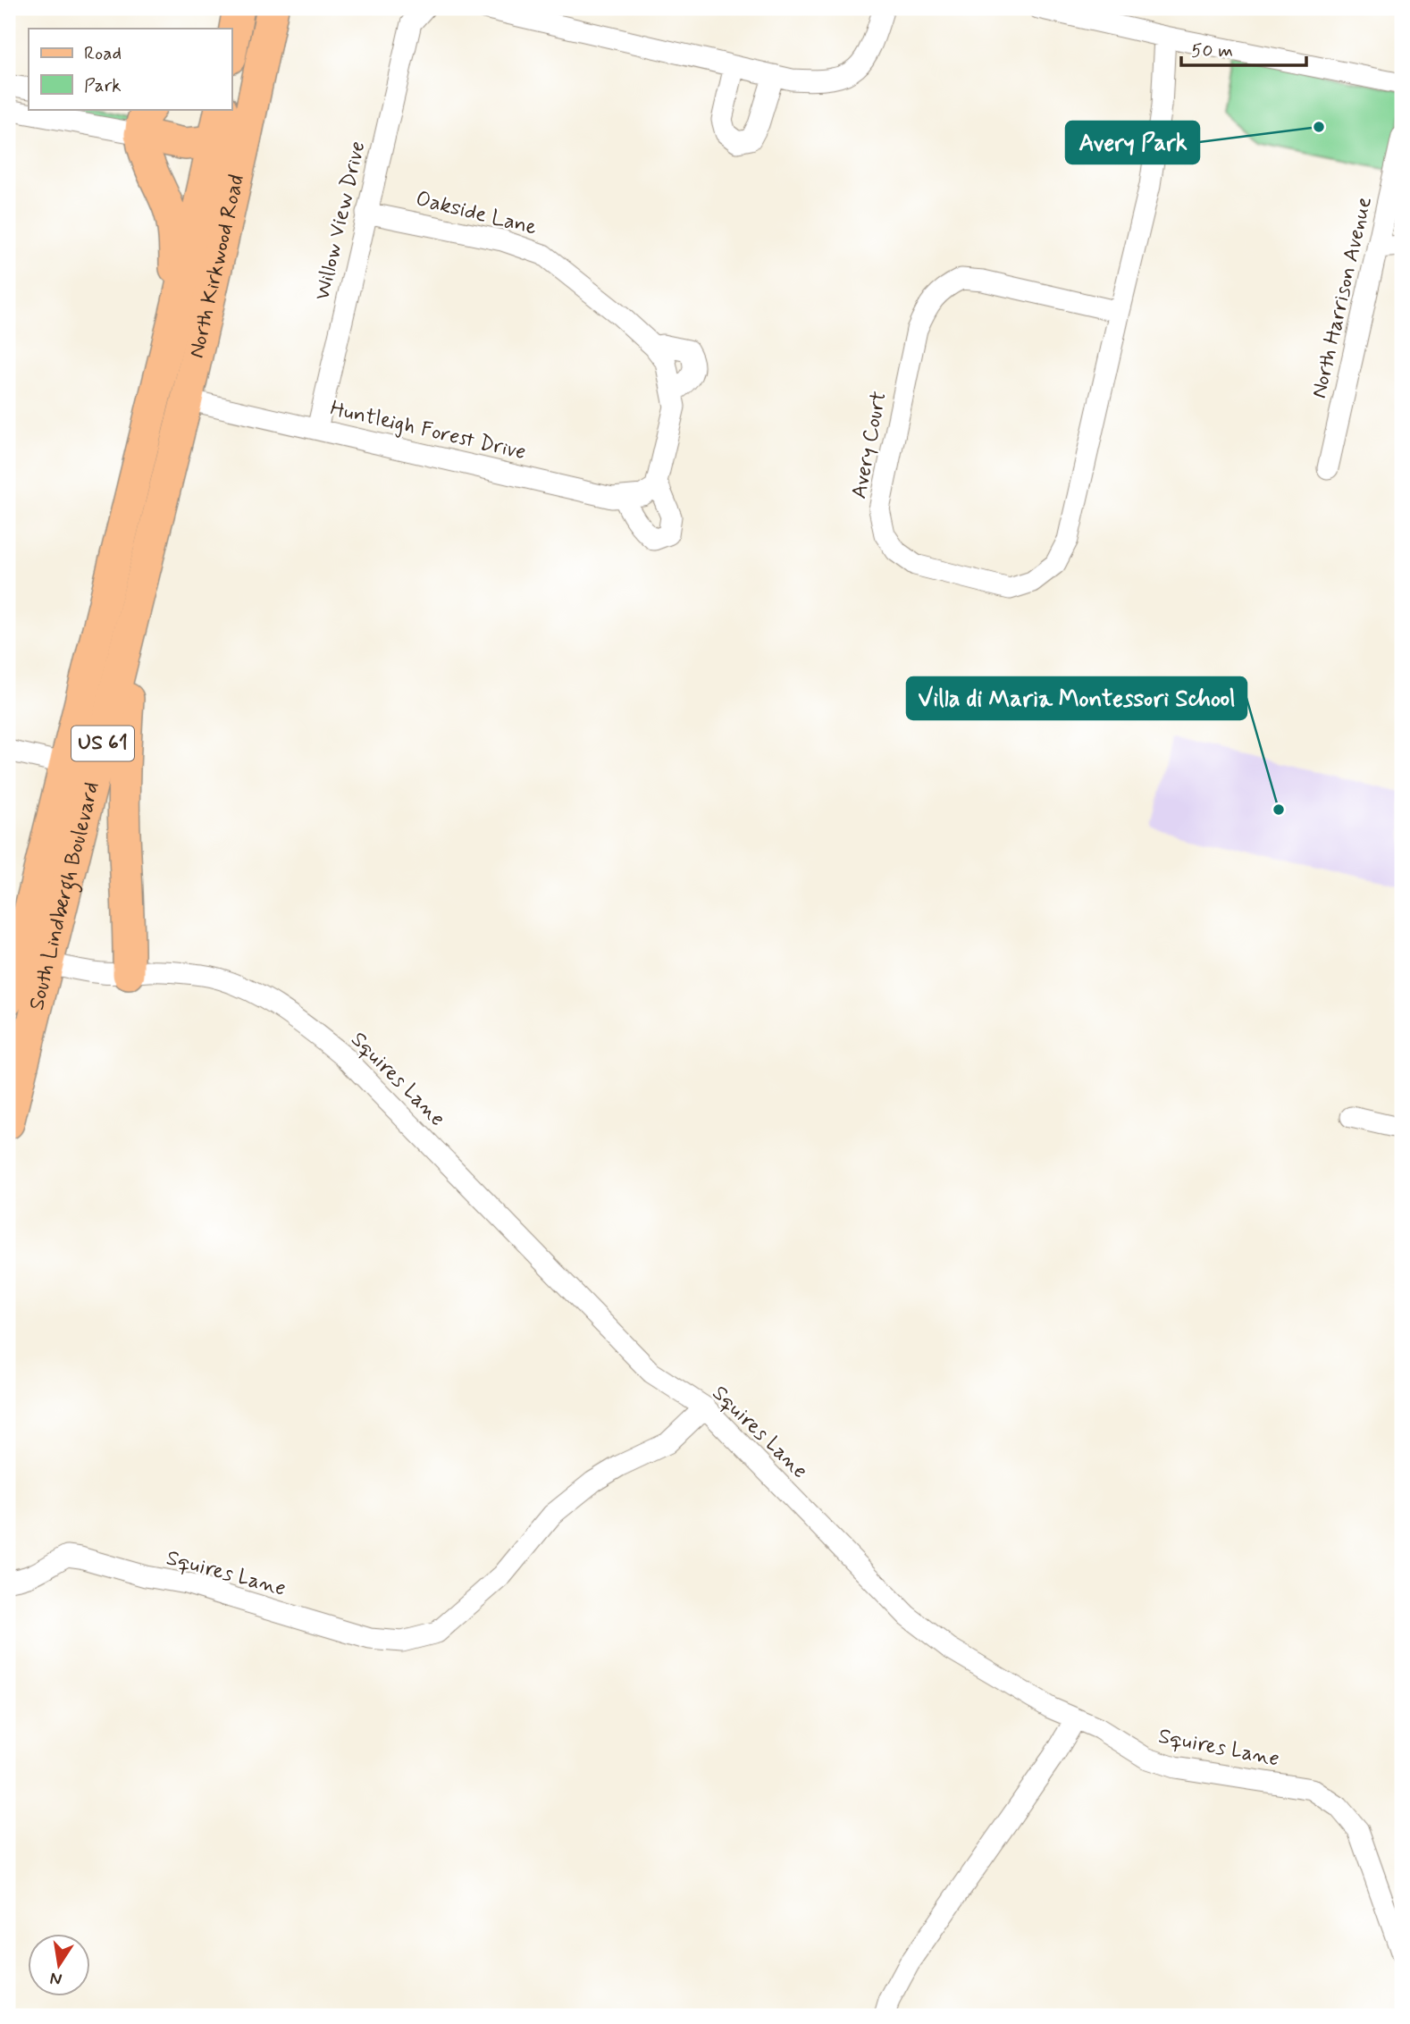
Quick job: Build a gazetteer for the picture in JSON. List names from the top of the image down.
{
  "streets": {
    "main road": ["North Kirkwood Road", "US 61", "South Lindbergh Boulevard"],
    "street": [
      "Oakside Lane",
      "Willow View Drive",
      "North Harrison Avenue",
      "Huntleigh Forest Drive",
      "Avery Court",
      "Squires Lane"
    ]
  },
  "crossings": [
    ["Oakside Lane", "Willow View Drive"],
    ["Oakside Lane", "Huntleigh Forest Drive"],
    ["Willow View Drive", "Huntleigh Forest Drive"],
    ["North Kirkwood Road", "Huntleigh Forest Drive"],
    ["North Kirkwood Road", "South Lindbergh Boulevard"],
    ["South Lindbergh Boulevard", "Squires Lane"]
  ],
  "places": ["Avery Park", "Villa di Maria Montessori School"],
  "legend": ["Road", "Park"],
  "scale_bar": "50 m",
  "north": "bottom"
}
